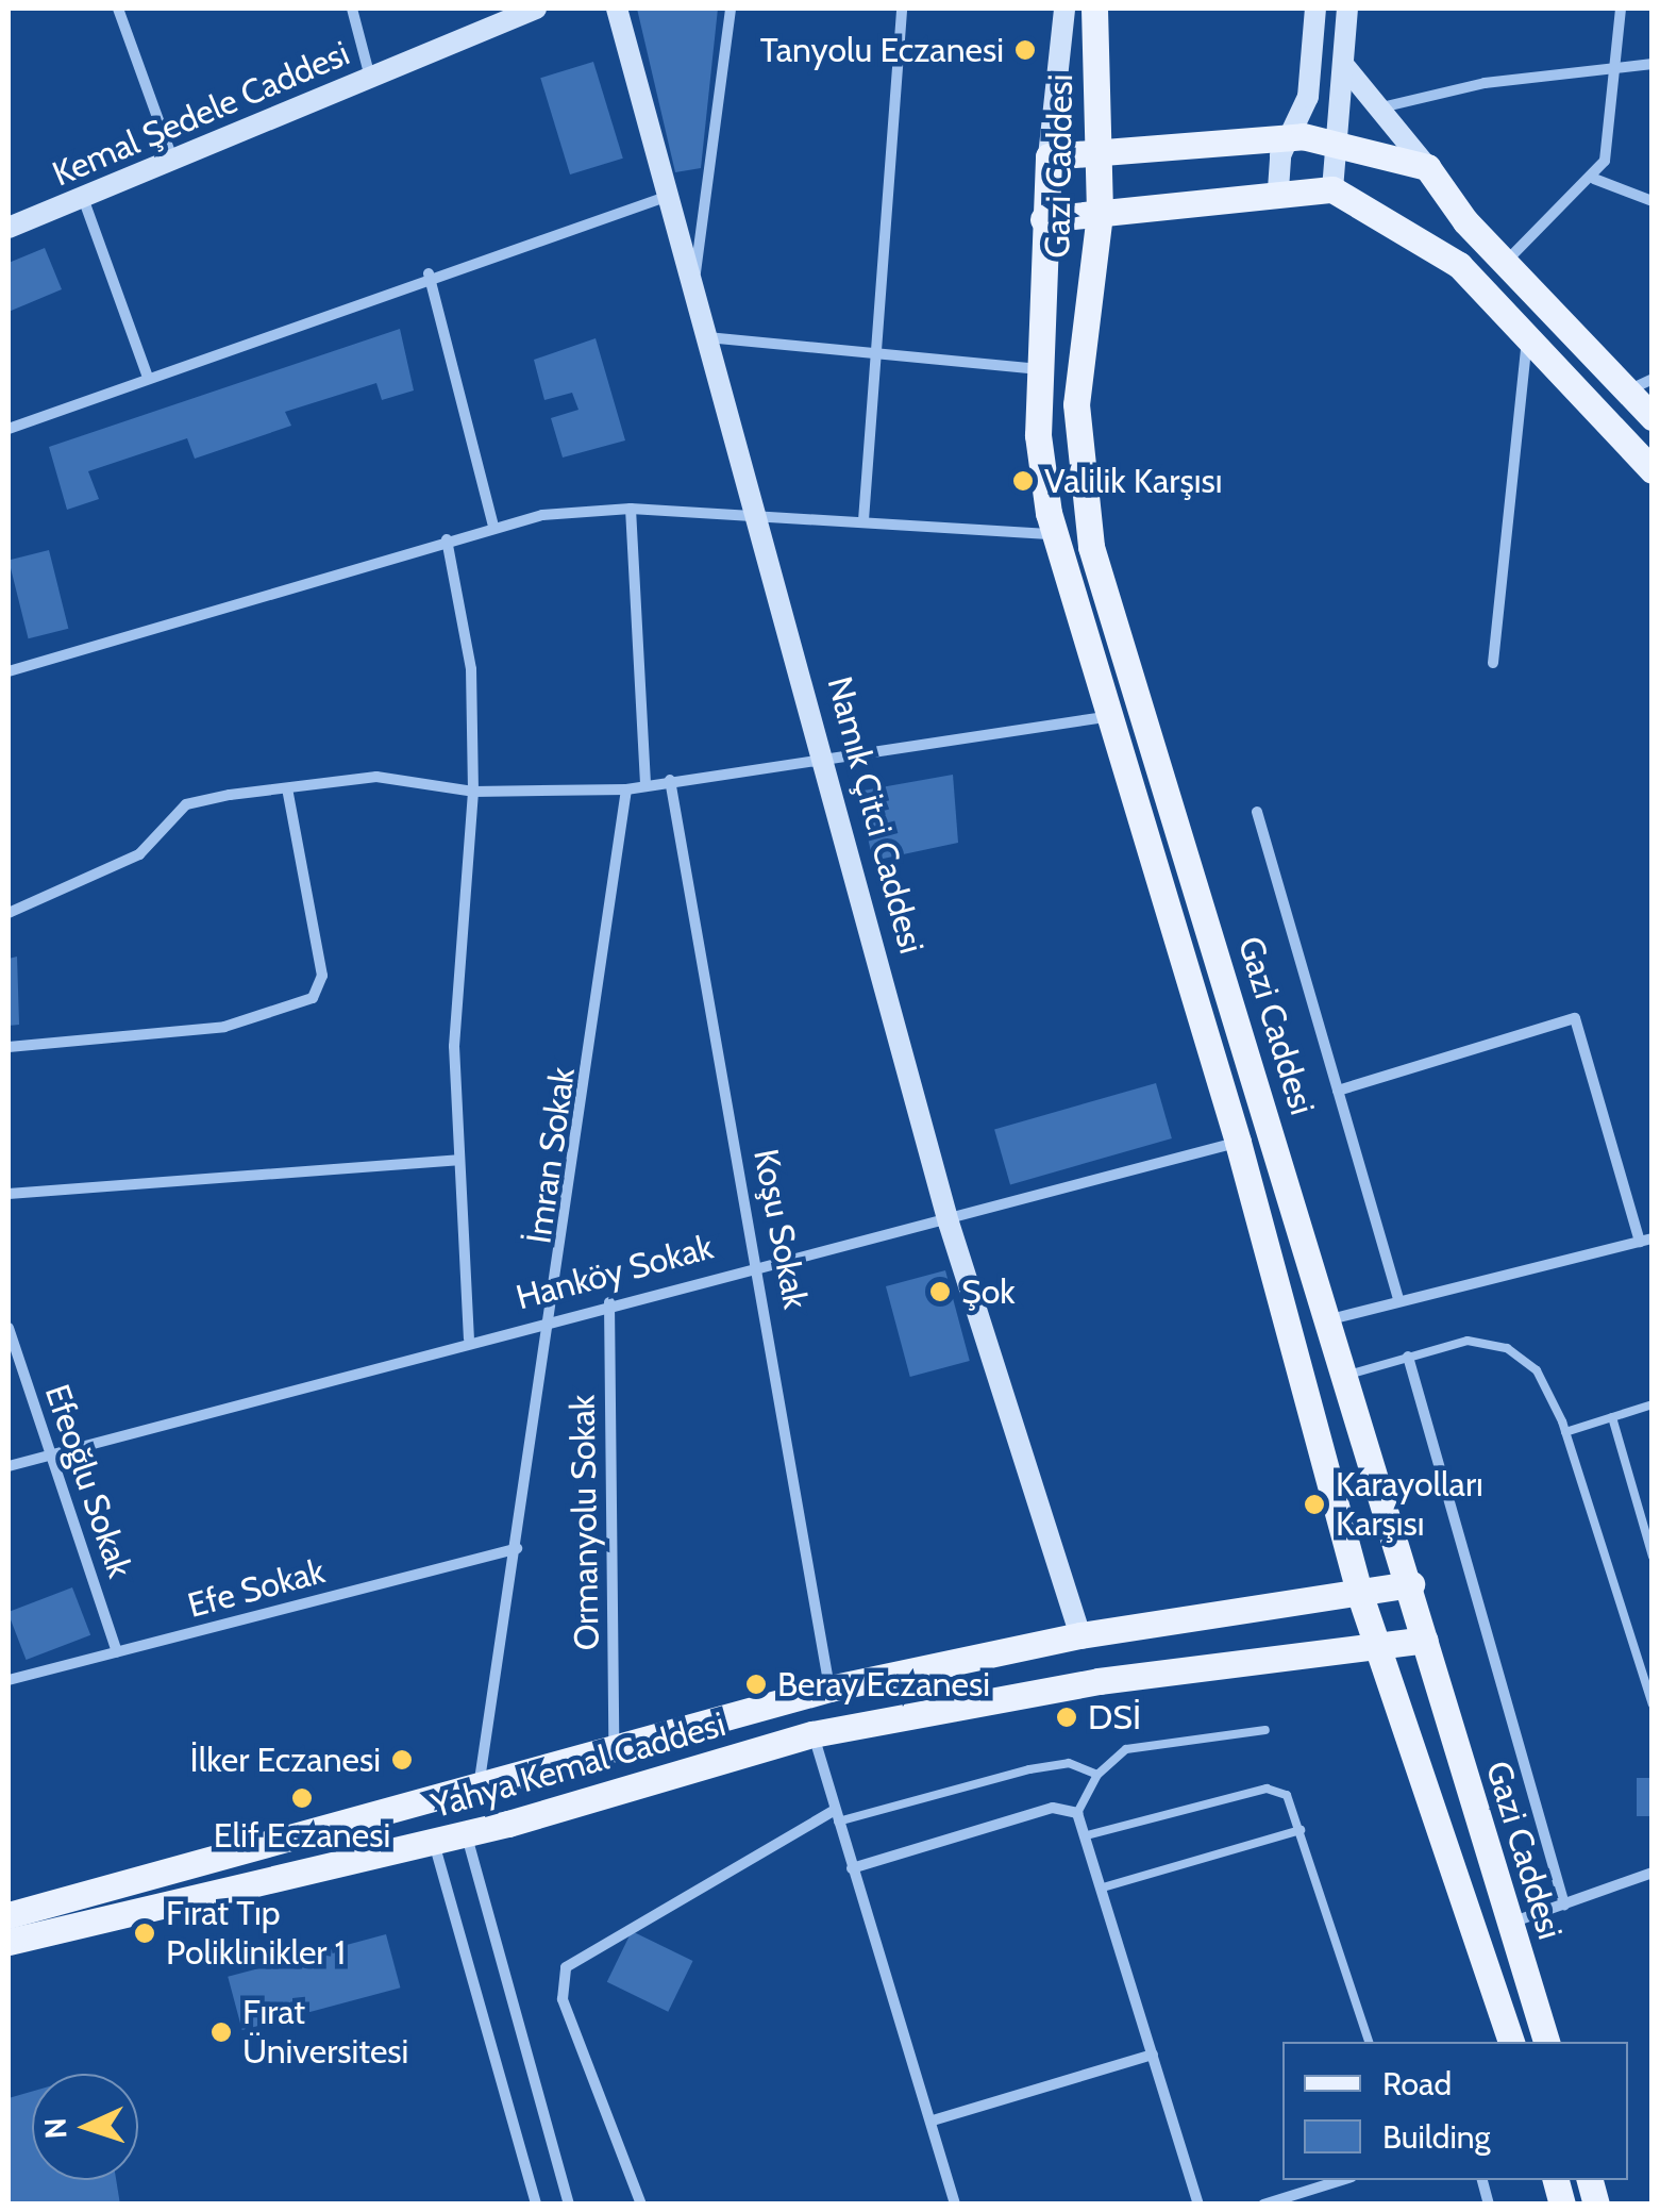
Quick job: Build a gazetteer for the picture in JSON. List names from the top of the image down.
{
  "streets": {
    "main road": ["Gazi Caddesi", "Yahya Kemal Caddesi"],
    "street": [
      "Kemal Şedele Caddesi",
      "Namık Çitci Caddesi",
      "İmran Sokak",
      "Koşu Sokak",
      "Hanköy Sokak",
      "Efeoğlu Sokak",
      "Ormanyolu Sokak",
      "Efe Sokak"
    ]
  },
  "crossings": [
    ["Gazi Caddesi", "Hanköy Sokak"],
    ["Gazi Caddesi", "Yahya Kemal Caddesi"],
    ["Namık Çitci Caddesi", "Hanköy Sokak"],
    ["Namık Çitci Caddesi", "Yahya Kemal Caddesi"],
    ["İmran Sokak", "Hanköy Sokak"],
    ["İmran Sokak", "Efe Sokak"],
    ["İmran Sokak", "Yahya Kemal Caddesi"],
    ["Koşu Sokak", "Hanköy Sokak"],
    ["Koşu Sokak", "Yahya Kemal Caddesi"],
    ["Hanköy Sokak", "Efeoğlu Sokak"],
    ["Hanköy Sokak", "Ormanyolu Sokak"],
    ["Efeoğlu Sokak", "Efe Sokak"],
    ["Ormanyolu Sokak", "Yahya Kemal Caddesi"]
  ],
  "places": [
    "Tanyolu Eczanesi",
    "Valilik Karşısı",
    "Şok",
    "Karayolları Karşısı",
    "Beray Eczanesi",
    "DSİ",
    "İlker Eczanesi",
    "Elif Eczanesi",
    "Fırat Tıp Poliklinikler 1",
    "Fırat Üniversitesi"
  ],
  "legend": ["Road", "Building"],
  "north": "left"
}
